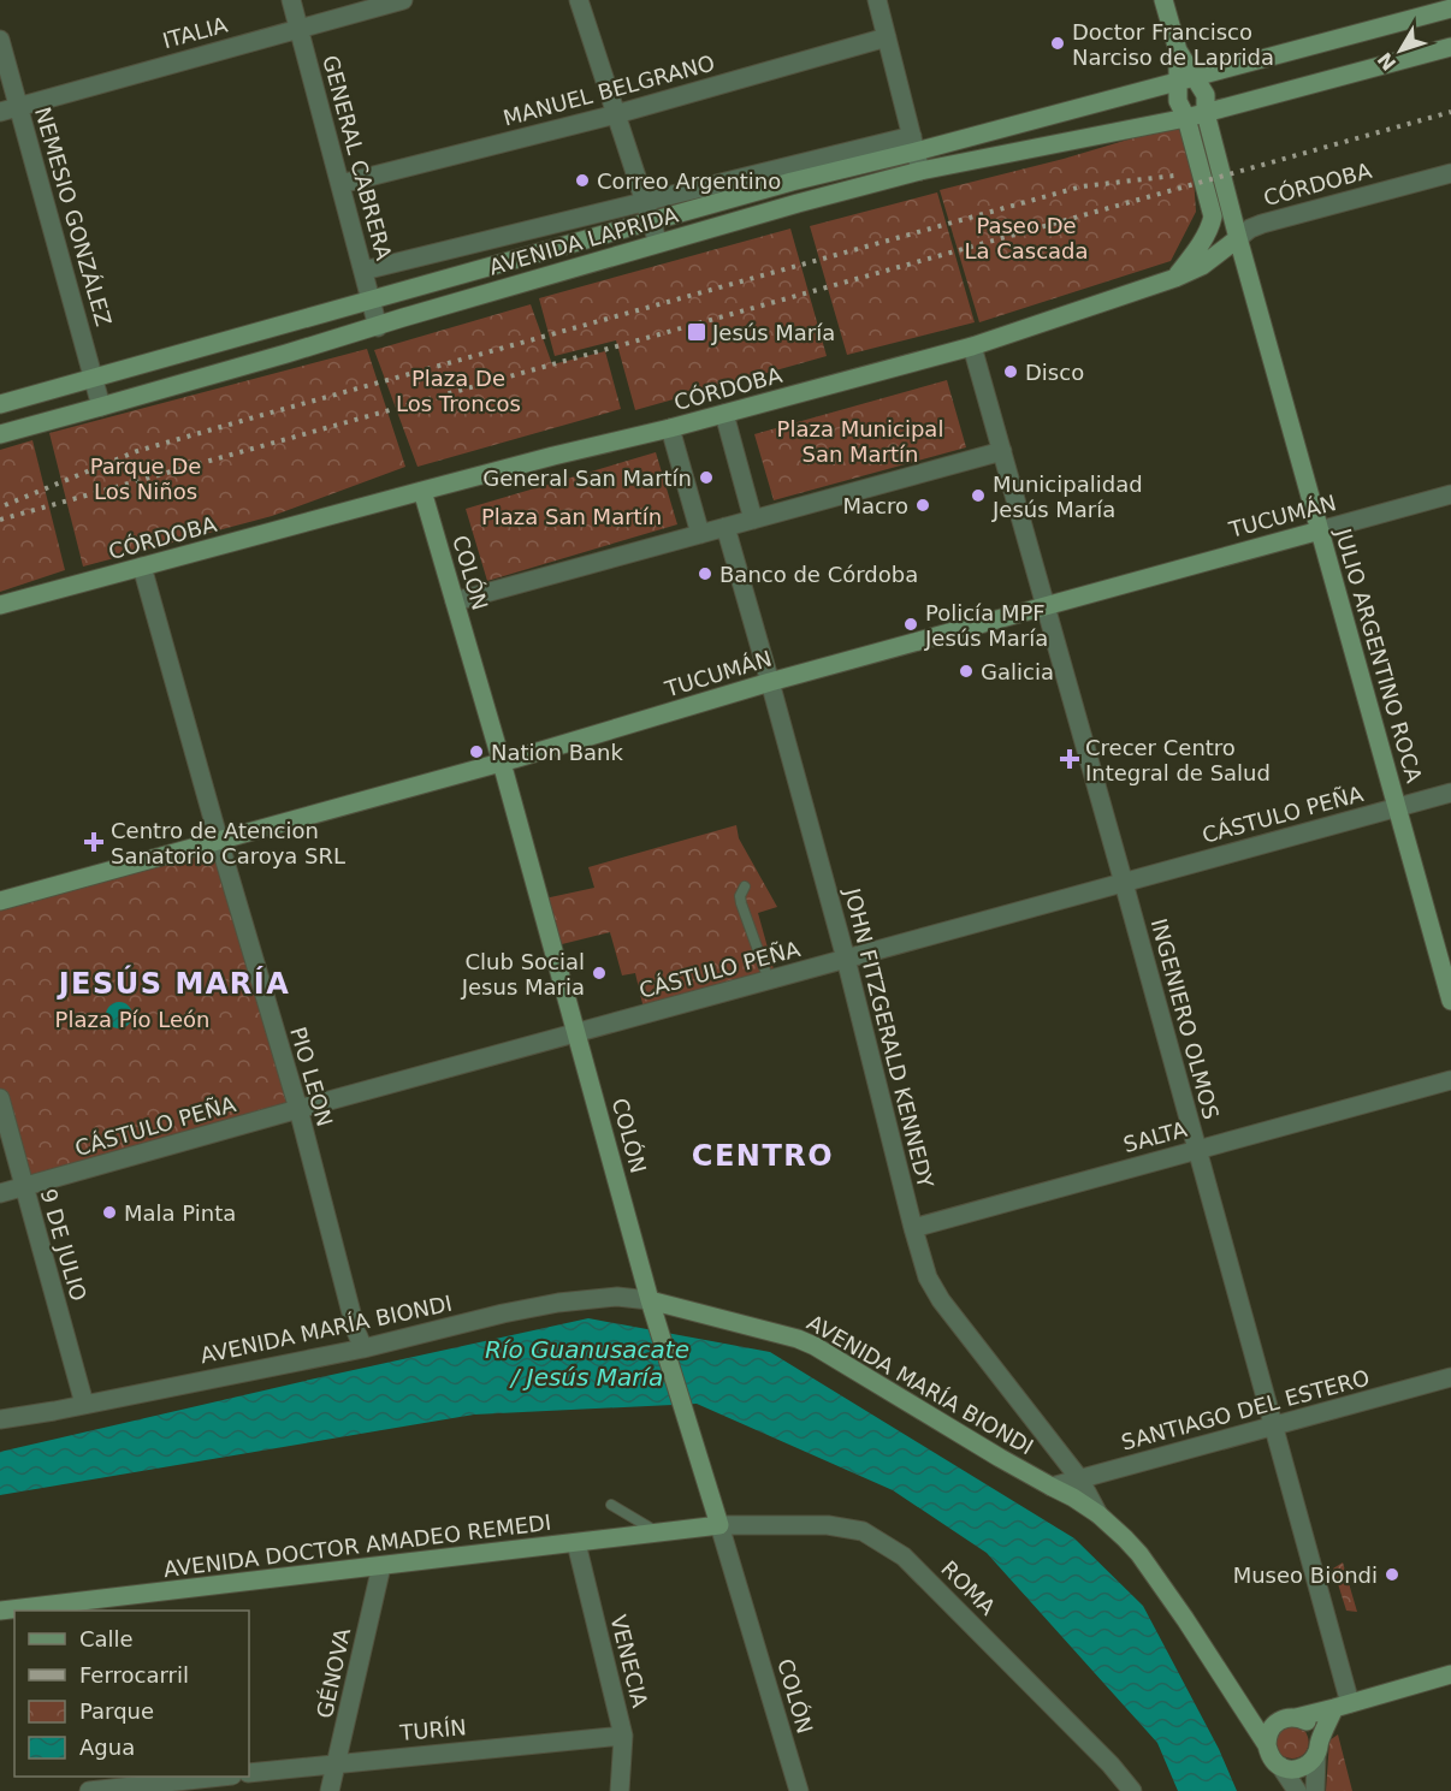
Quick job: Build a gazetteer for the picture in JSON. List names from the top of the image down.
{
  "streets": {
    "street": [
      "ITALIA",
      "MANUEL BELGRANO",
      "GENERAL CABRERA",
      "CÓRDOBA",
      "NEMESIO GONZÁLEZ",
      "AVENIDA LAPRIDA",
      "TUCUMÁN",
      "COLÓN",
      "JULIO ARGENTINO ROCA",
      "CÁSTULO PEÑA",
      "INGENIERO OLMOS",
      "JOHN FITZGERALD KENNEDY",
      "PIO LEON",
      "SALTA",
      "9 DE JULIO",
      "AVENIDA MARÍA BIONDI",
      "SANTIAGO DEL ESTERO",
      "AVENIDA DOCTOR AMADEO REMEDI",
      "ROMA",
      "VENECIA",
      "GÉNOVA",
      "TURÍN"
    ]
  },
  "crossings": [
    ["ITALIA", "GENERAL CABRERA"],
    ["ITALIA", "NEMESIO GONZÁLEZ"],
    ["MANUEL BELGRANO", "GENERAL CABRERA"],
    ["GENERAL CABRERA", "AVENIDA LAPRIDA"],
    ["CÓRDOBA", "COLÓN"],
    ["CÓRDOBA", "JULIO ARGENTINO ROCA"],
    ["CÓRDOBA", "INGENIERO OLMOS"],
    ["CÓRDOBA", "PIO LEON"],
    ["NEMESIO GONZÁLEZ", "AVENIDA LAPRIDA"],
    ["AVENIDA LAPRIDA", "JULIO ARGENTINO ROCA"],
    ["TUCUMÁN", "COLÓN"],
    ["TUCUMÁN", "JULIO ARGENTINO ROCA"],
    ["TUCUMÁN", "INGENIERO OLMOS"],
    ["TUCUMÁN", "JOHN FITZGERALD KENNEDY"],
    ["TUCUMÁN", "PIO LEON"],
    ["COLÓN", "CÁSTULO PEÑA"],
    ["COLÓN", "AVENIDA MARÍA BIONDI"],
    ["COLÓN", "AVENIDA DOCTOR AMADEO REMEDI"],
    ["COLÓN", "ROMA"],
    ["JULIO ARGENTINO ROCA", "CÁSTULO PEÑA"],
    ["CÁSTULO PEÑA", "INGENIERO OLMOS"],
    ["CÁSTULO PEÑA", "JOHN FITZGERALD KENNEDY"],
    ["CÁSTULO PEÑA", "PIO LEON"],
    ["CÁSTULO PEÑA", "9 DE JULIO"],
    ["INGENIERO OLMOS", "SALTA"],
    ["INGENIERO OLMOS", "SANTIAGO DEL ESTERO"],
    ["JOHN FITZGERALD KENNEDY", "SALTA"],
    ["JOHN FITZGERALD KENNEDY", "AVENIDA MARÍA BIONDI"],
    ["JOHN FITZGERALD KENNEDY", "SANTIAGO DEL ESTERO"],
    ["PIO LEON", "AVENIDA MARÍA BIONDI"],
    ["9 DE JULIO", "AVENIDA MARÍA BIONDI"],
    ["AVENIDA MARÍA BIONDI", "SANTIAGO DEL ESTERO"],
    ["AVENIDA DOCTOR AMADEO REMEDI", "ROMA"],
    ["AVENIDA DOCTOR AMADEO REMEDI", "VENECIA"],
    ["AVENIDA DOCTOR AMADEO REMEDI", "GÉNOVA"],
    ["VENECIA", "TURÍN"],
    ["GÉNOVA", "TURÍN"]
  ],
  "districts": ["JESÚS MARÍA", "CENTRO"],
  "water": ["Río Guanusacate / Jesús María"],
  "parks": [
    "Paseo De La Cascada",
    "Plaza De Los Troncos",
    "Plaza Municipal San Martín",
    "Parque De Los Niños",
    "Plaza San Martín",
    "Plaza Pío León"
  ],
  "places": {
    "other": [
      "Doctor Francisco Narciso de Laprida",
      "Correo Argentino",
      "Disco",
      "General San Martín",
      "Municipalidad Jesús María",
      "Macro",
      "Banco de Córdoba",
      "Policía MPF Jesús María",
      "Galicia",
      "Nation Bank",
      "Club Social Jesus Maria",
      "Mala Pinta",
      "Museo Biondi"
    ],
    "transit": ["Jesús María"],
    "health": ["Crecer Centro Integral de Salud", "Centro de Atencion Sanatorio Caroya SRL"]
  },
  "legend": [
    "Calle",
    "Ferrocarril",
    "Parque",
    "Agua"
  ],
  "north": "bottom left"
}
